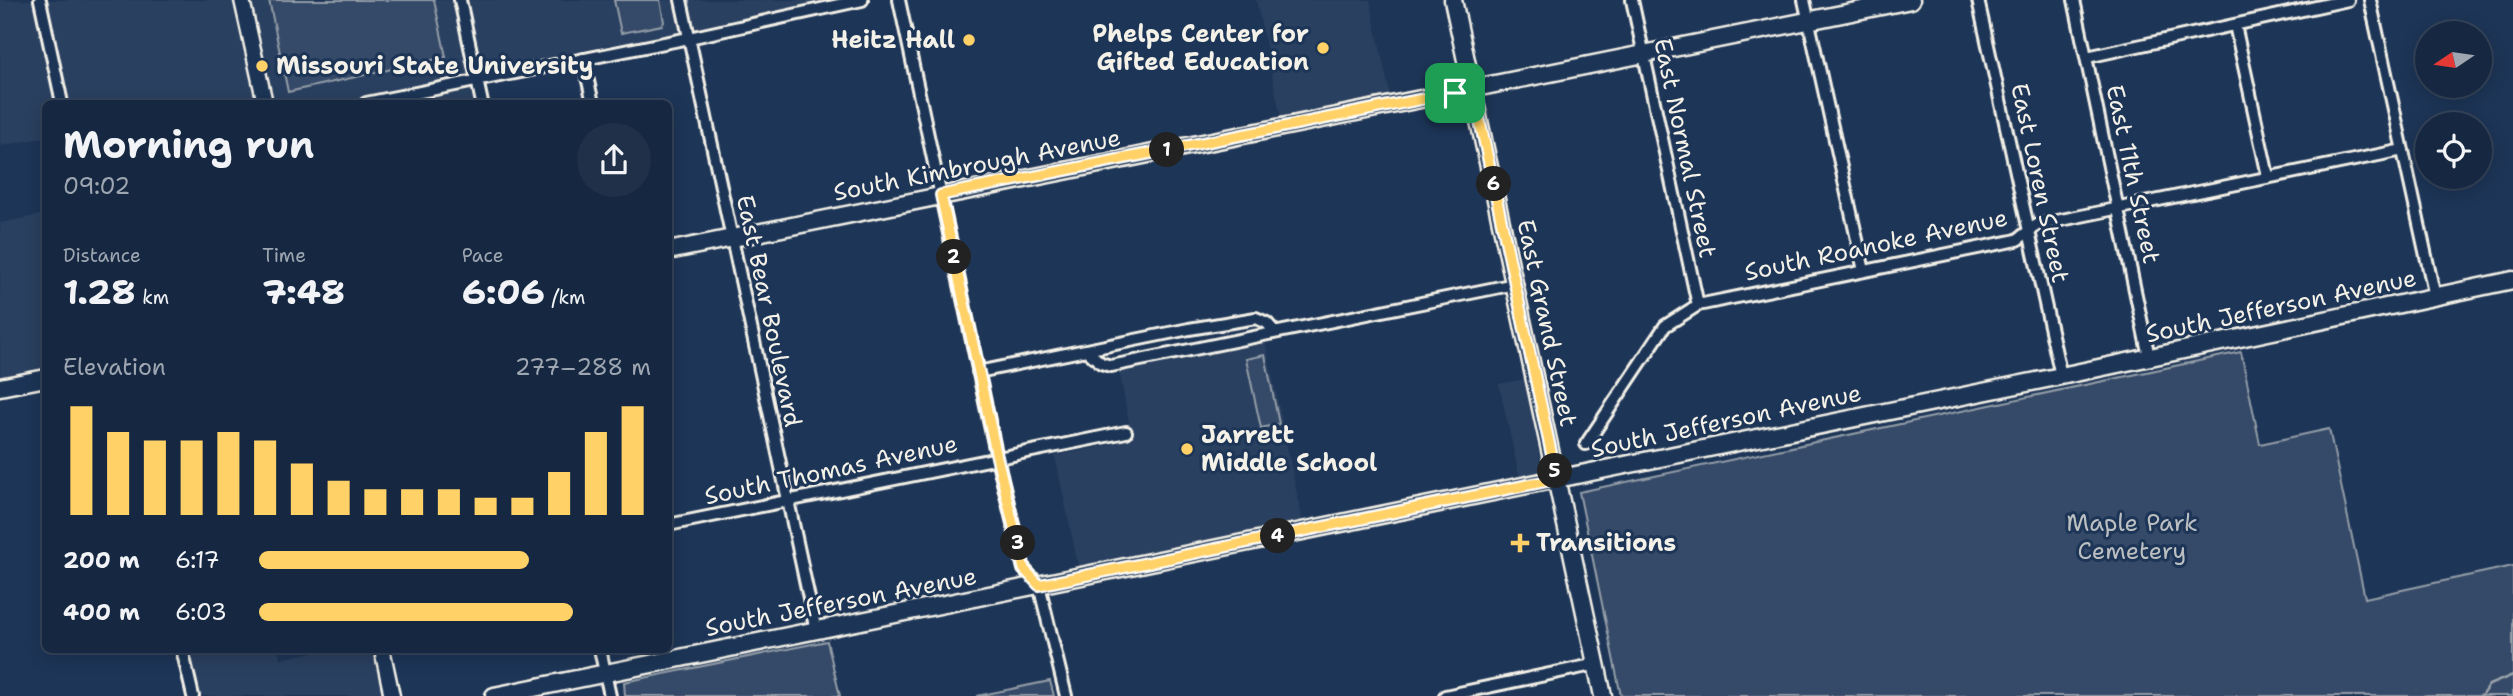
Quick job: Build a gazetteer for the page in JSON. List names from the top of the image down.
{
  "streets": {
    "main road": ["South Kimbrough Avenue", "South Jefferson Avenue", "East Grand Street"],
    "street": [
      "East Normal Street",
      "East 11th Street",
      "East Loren Street",
      "South Roanoke Avenue",
      "East Bear Boulevard",
      "South Thomas Avenue"
    ]
  },
  "crossings": [
    ["East Normal Street", "South Kimbrough Avenue"],
    ["East Normal Street", "South Roanoke Avenue"],
    ["South Kimbrough Avenue", "East Bear Boulevard"],
    ["South Kimbrough Avenue", "East Grand Street"],
    ["East 11th Street", "South Roanoke Avenue"],
    ["East 11th Street", "South Jefferson Avenue"],
    ["East Loren Street", "South Roanoke Avenue"],
    ["East Loren Street", "South Jefferson Avenue"],
    ["South Jefferson Avenue", "East Bear Boulevard"],
    ["South Jefferson Avenue", "East Grand Street"],
    ["East Bear Boulevard", "South Thomas Avenue"]
  ],
  "parks": ["Maple Park Cemetery"],
  "places": {
    "other": [
      "Heitz Hall",
      "Phelps Center for Gifted Education",
      "Missouri State University",
      "Jarrett Middle School"
    ],
    "health": ["Transitions"]
  },
  "north": "left",
  "page": {
    "heading": ["Morning run", "09:02"],
    "pins": [
      "1",
      "6",
      "2",
      "5",
      "4",
      "3"
    ],
    "stats": [
      ["Distance", "1.28 km"],
      ["Time", "7:48"],
      ["Pace", "6:06 /km"]
    ],
    "chart": ["Elevation", "277–288 m"],
    "list": [
      {
        "name": "200 m",
        "note": "6:17"
      },
      {
        "name": "400 m",
        "note": "6:03"
      }
    ]
  }
}
